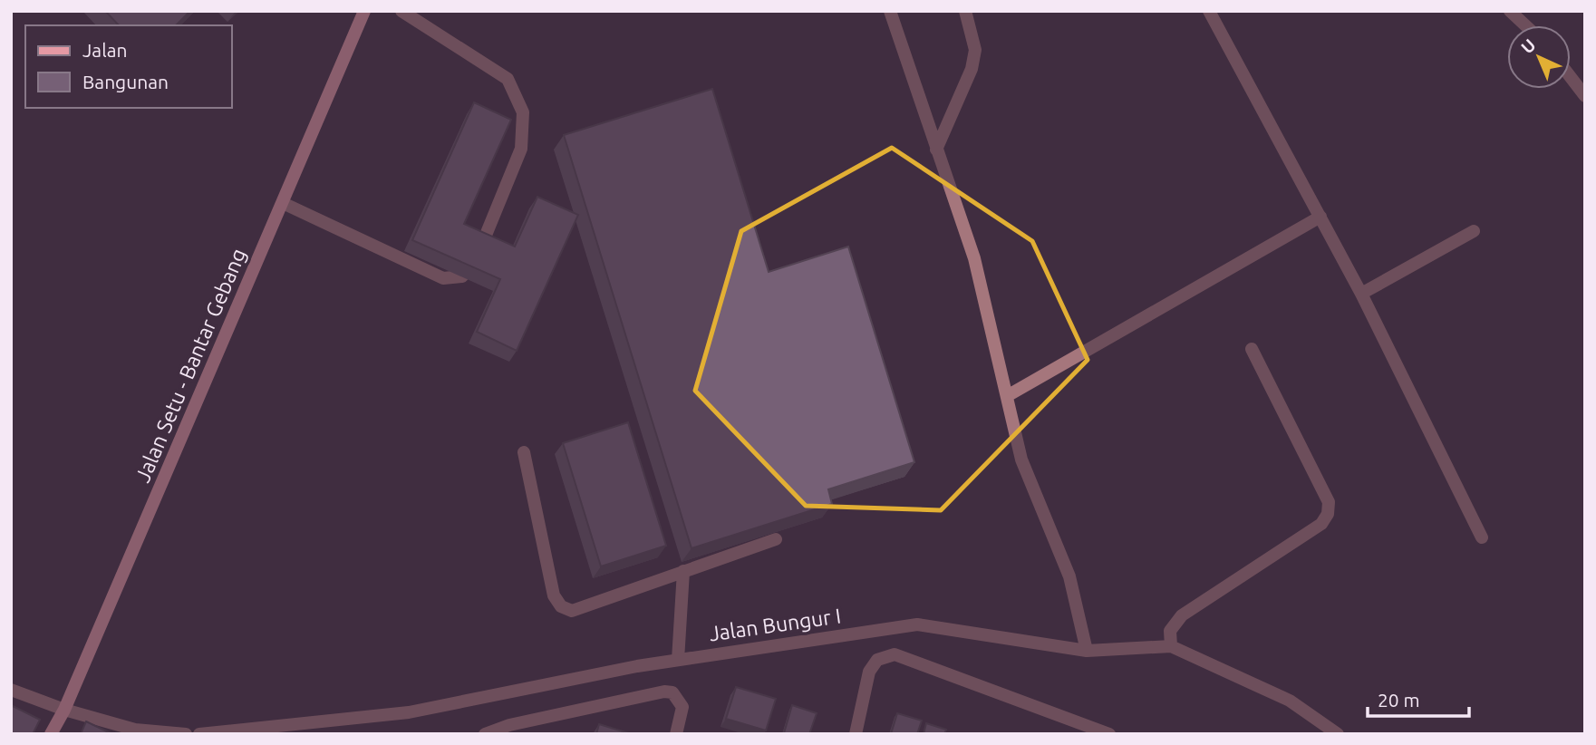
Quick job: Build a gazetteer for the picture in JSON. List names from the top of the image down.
{
  "streets": {
    "main road": ["Jalan Setu - Bantar Gebang"],
    "street": ["Jalan Bungur I"]
  },
  "legend": ["Jalan", "Bangunan"],
  "scale_bar": "20 m",
  "north": "top left"
}
